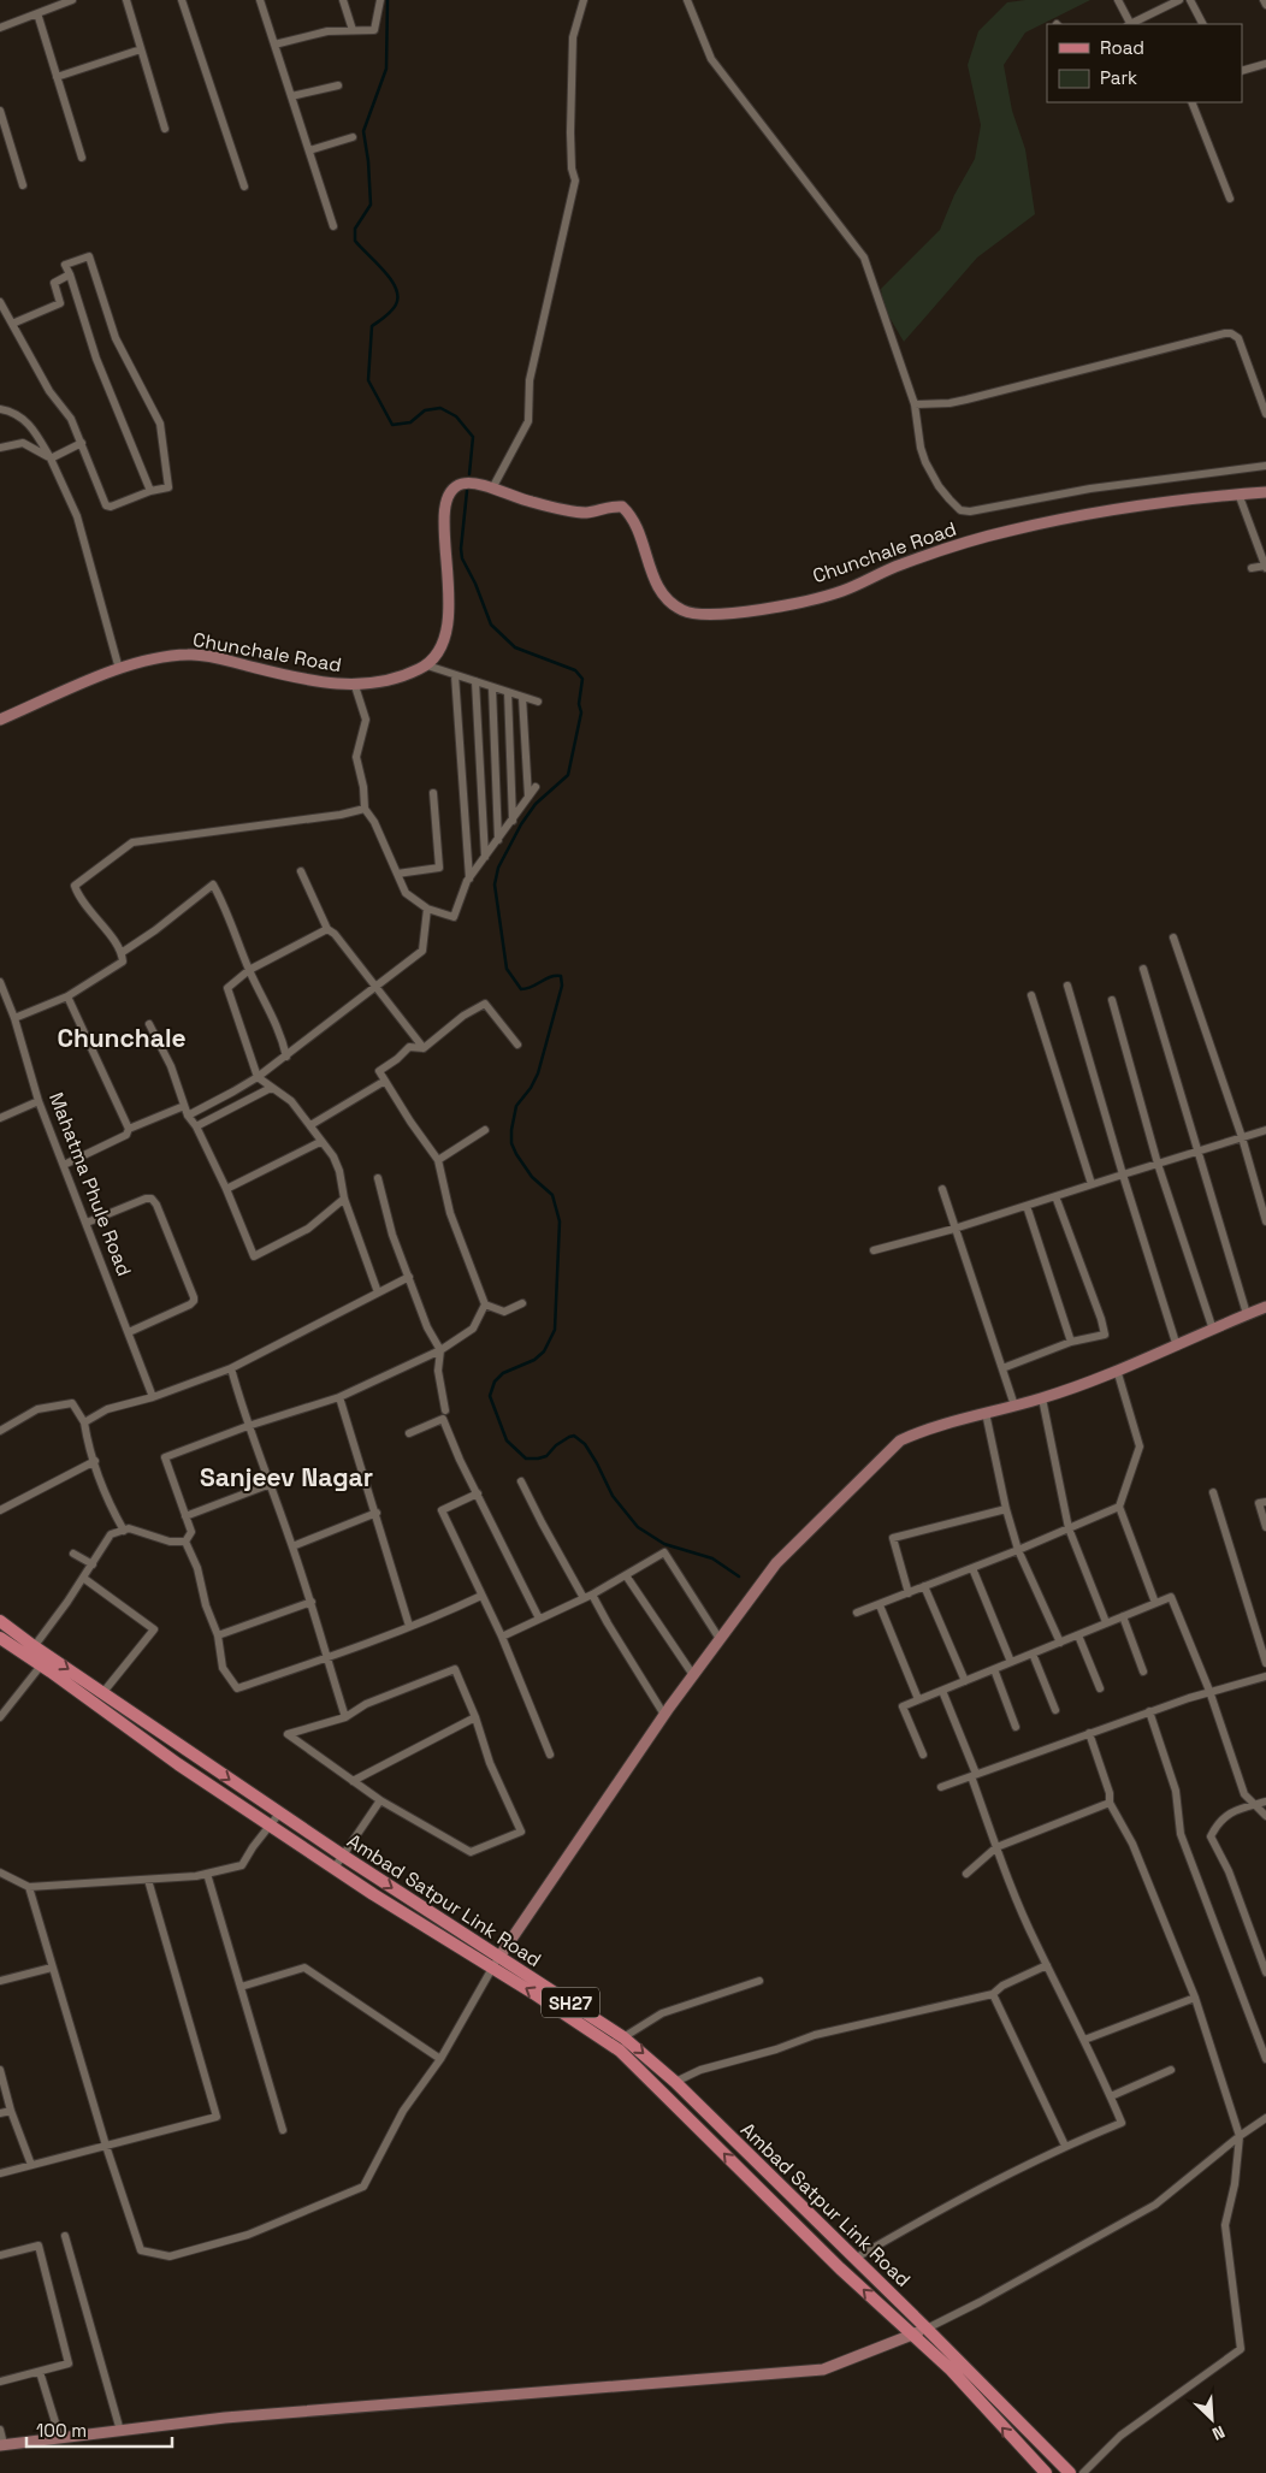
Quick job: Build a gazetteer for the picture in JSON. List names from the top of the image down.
{
  "streets": {
    "main road": ["Ambad Satpur Link Road", "SH27"],
    "street": ["Chunchale Road", "Mahatma Phule Road"]
  },
  "districts": ["Chunchale", "Sanjeev Nagar"],
  "legend": ["Road", "Park"],
  "scale_bar": "100 m",
  "north": "bottom right"
}
